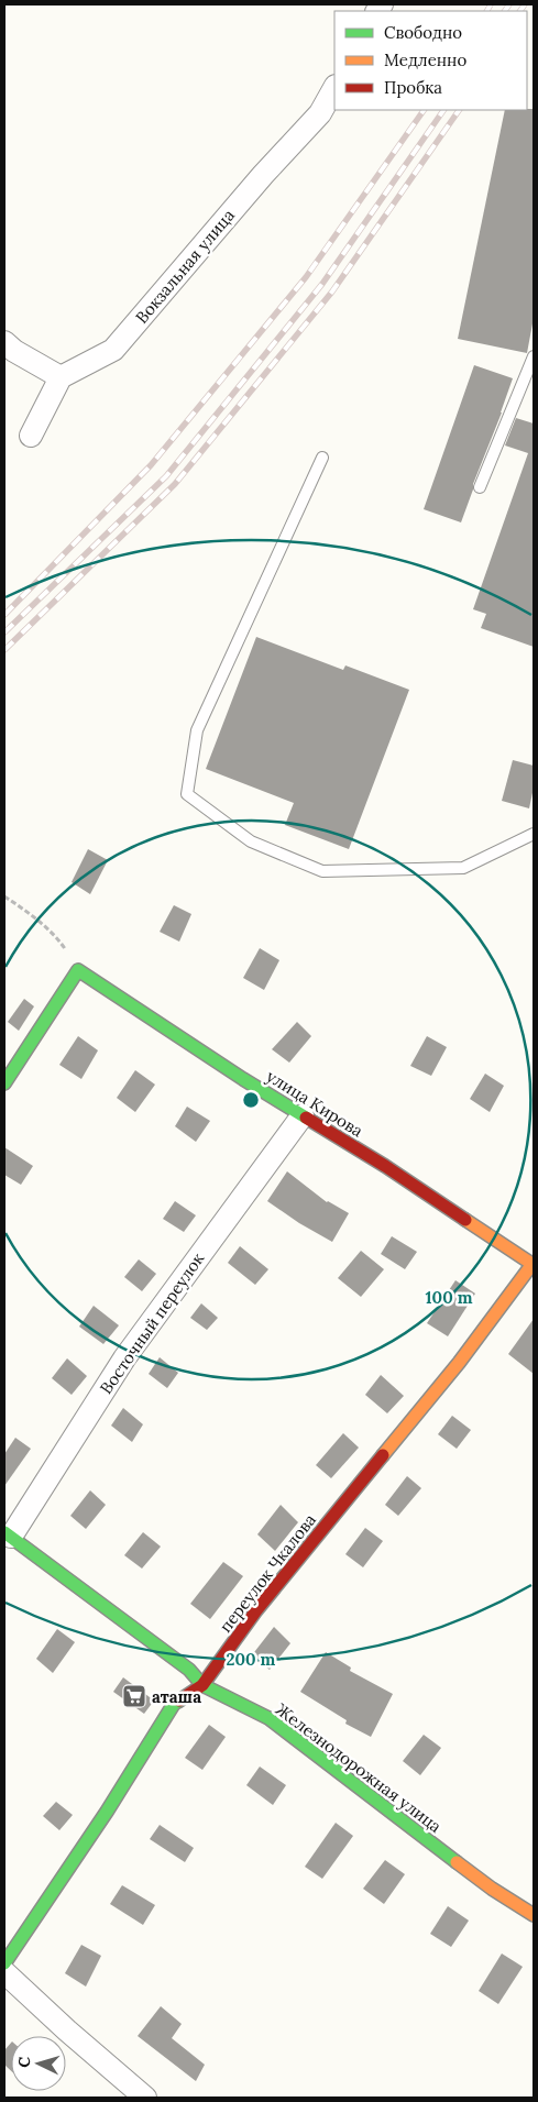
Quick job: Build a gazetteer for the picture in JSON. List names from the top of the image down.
{
  "streets": {
    "street": [
      "Вокзальная улица",
      "улица Кирова",
      "Восточный переулок",
      "переулок Чкалова",
      "Железнодорожная улица"
    ]
  },
  "crossings": [
    ["улица Кирова", "Восточный переулок"],
    ["улица Кирова", "переулок Чкалова"],
    ["Восточный переулок", "Железнодорожная улица"],
    ["переулок Чкалова", "Железнодорожная улица"]
  ],
  "places": {
    "supermarket": ["аташа"]
  },
  "legend": ["Свободно", "Медленно", "Пробка"],
  "north": "left",
  "rings": ["100 m", "200 m"]
}
